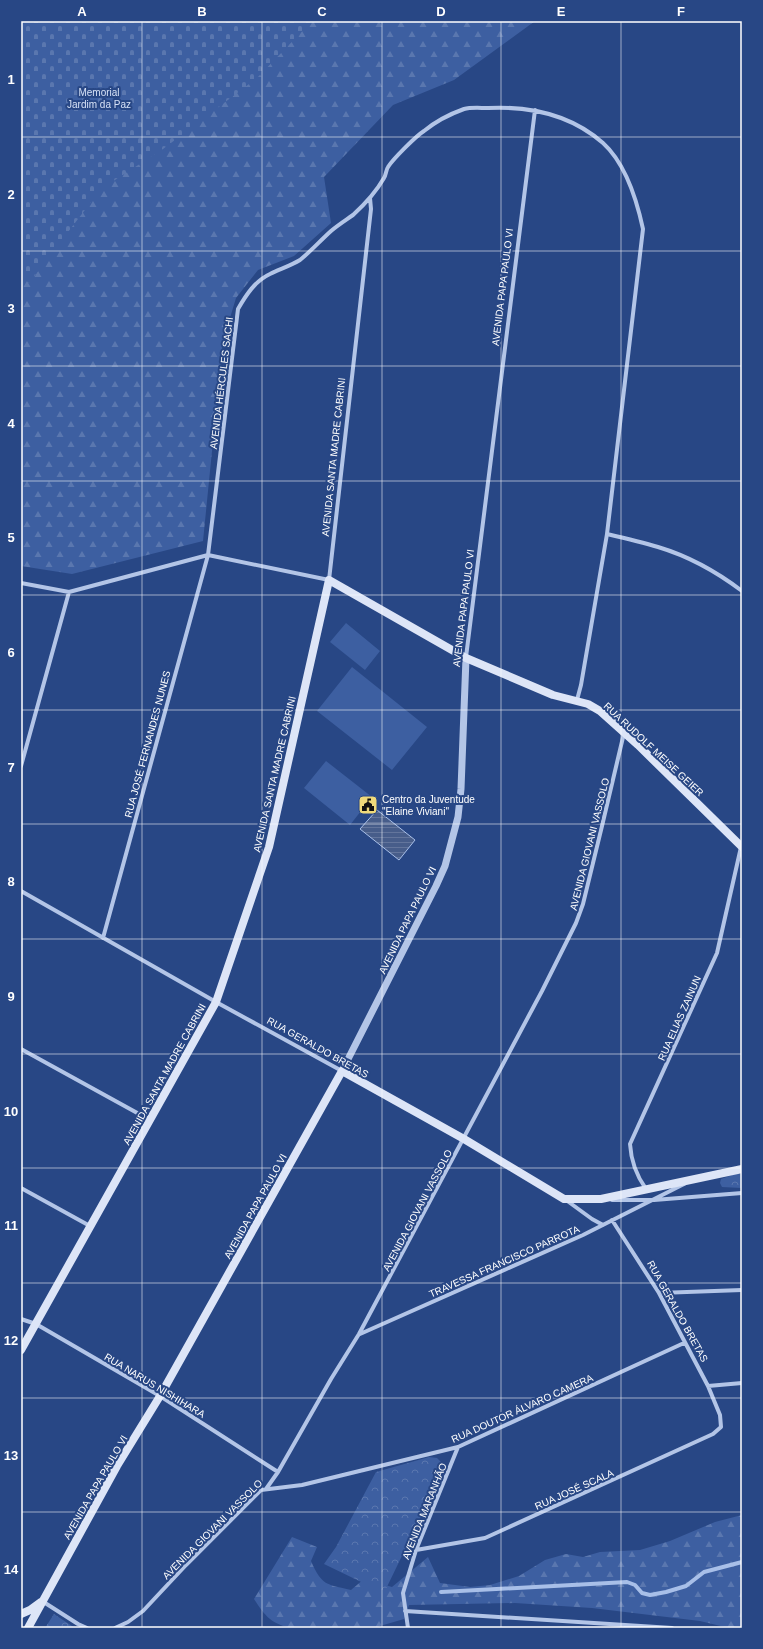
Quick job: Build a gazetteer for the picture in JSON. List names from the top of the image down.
{
  "streets": {
    "main road": [
      "AVENIDA PAPA PAULO VI",
      "AVENIDA SANTA MADRE CABRINI",
      "RUA RUDOLF MEISE GEIER",
      "RUA GERALDO BRETAS"
    ],
    "street": [
      "AVENIDA HÉRCULES SACHI",
      "RUA JOSÉ FERNANDES NUNES",
      "AVENIDA GIOVANI VASSOLO",
      "RUA ELIAS ZAINUN",
      "TRAVESSA FRANCISCO PARROTA",
      "RUA NARUS NISHIHARA",
      "RUA DOUTOR ÁLVARO CAMERA",
      "RUA JOSÉ SCALA",
      "AVENIDA MARANHÃO"
    ]
  },
  "crossings": [
    ["AVENIDA PAPA PAULO VI", "AVENIDA HÉRCULES SACHI"],
    ["AVENIDA PAPA PAULO VI", "RUA RUDOLF MEISE GEIER"],
    ["AVENIDA PAPA PAULO VI", "RUA GERALDO BRETAS"],
    ["AVENIDA PAPA PAULO VI", "RUA NARUS NISHIHARA"],
    ["AVENIDA HÉRCULES SACHI", "AVENIDA SANTA MADRE CABRINI"],
    ["AVENIDA HÉRCULES SACHI", "RUA JOSÉ FERNANDES NUNES"],
    ["AVENIDA HÉRCULES SACHI", "RUA RUDOLF MEISE GEIER"],
    ["AVENIDA SANTA MADRE CABRINI", "RUA RUDOLF MEISE GEIER"],
    ["AVENIDA SANTA MADRE CABRINI", "RUA GERALDO BRETAS"],
    ["AVENIDA SANTA MADRE CABRINI", "RUA NARUS NISHIHARA"],
    ["RUA JOSÉ FERNANDES NUNES", "RUA RUDOLF MEISE GEIER"],
    ["RUA JOSÉ FERNANDES NUNES", "RUA GERALDO BRETAS"],
    ["RUA RUDOLF MEISE GEIER", "AVENIDA GIOVANI VASSOLO"],
    ["RUA RUDOLF MEISE GEIER", "RUA ELIAS ZAINUN"],
    ["AVENIDA GIOVANI VASSOLO", "RUA GERALDO BRETAS"],
    ["AVENIDA GIOVANI VASSOLO", "TRAVESSA FRANCISCO PARROTA"],
    ["AVENIDA GIOVANI VASSOLO", "RUA NARUS NISHIHARA"],
    ["AVENIDA GIOVANI VASSOLO", "RUA DOUTOR ÁLVARO CAMERA"],
    ["RUA GERALDO BRETAS", "TRAVESSA FRANCISCO PARROTA"],
    ["RUA GERALDO BRETAS", "RUA DOUTOR ÁLVARO CAMERA"],
    ["RUA GERALDO BRETAS", "RUA JOSÉ SCALA"],
    ["RUA DOUTOR ÁLVARO CAMERA", "AVENIDA MARANHÃO"],
    ["RUA JOSÉ SCALA", "AVENIDA MARANHÃO"]
  ],
  "parks": ["Memorial Jardim da Paz"],
  "places": {
    "public building": ["Centro da Juventude \"Elaine Viviani\""]
  },
  "grid": {
    "columns": [
      "A",
      "B",
      "C",
      "D",
      "E",
      "F"
    ],
    "rows": [
      "1",
      "2",
      "3",
      "4",
      "5",
      "6",
      "7",
      "8",
      "9",
      "10",
      "11",
      "12",
      "13",
      "14"
    ]
  }
}
